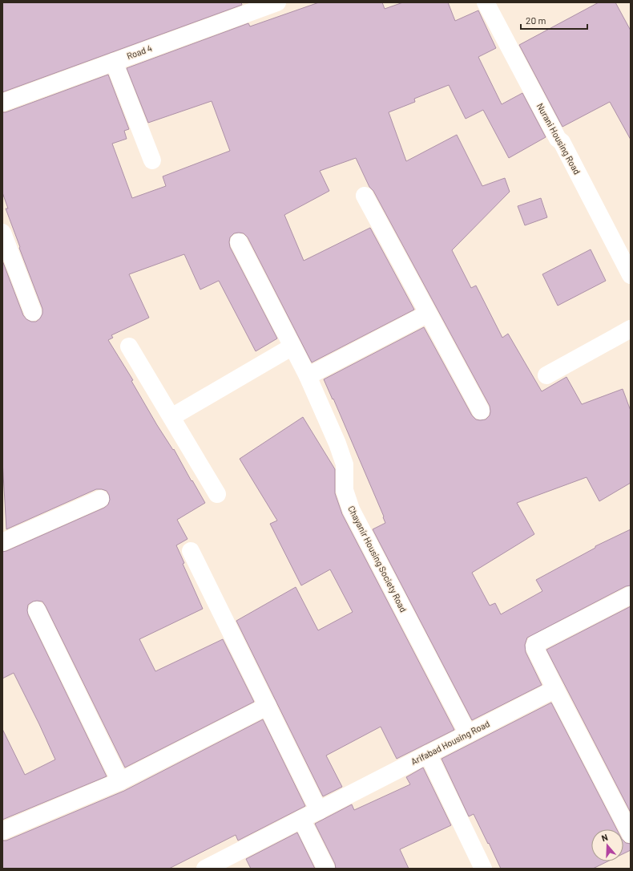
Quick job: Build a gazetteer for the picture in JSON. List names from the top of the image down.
{
  "streets": {
    "street": [
      "Road 4",
      "Nurani Housing Road",
      "Chayanir Housing Society Road",
      "Arifabad Housing Road"
    ]
  },
  "crossings": [
    ["Chayanir Housing Society Road", "Arifabad Housing Road"]
  ],
  "scale_bar": "20 m",
  "north": "top"
}
